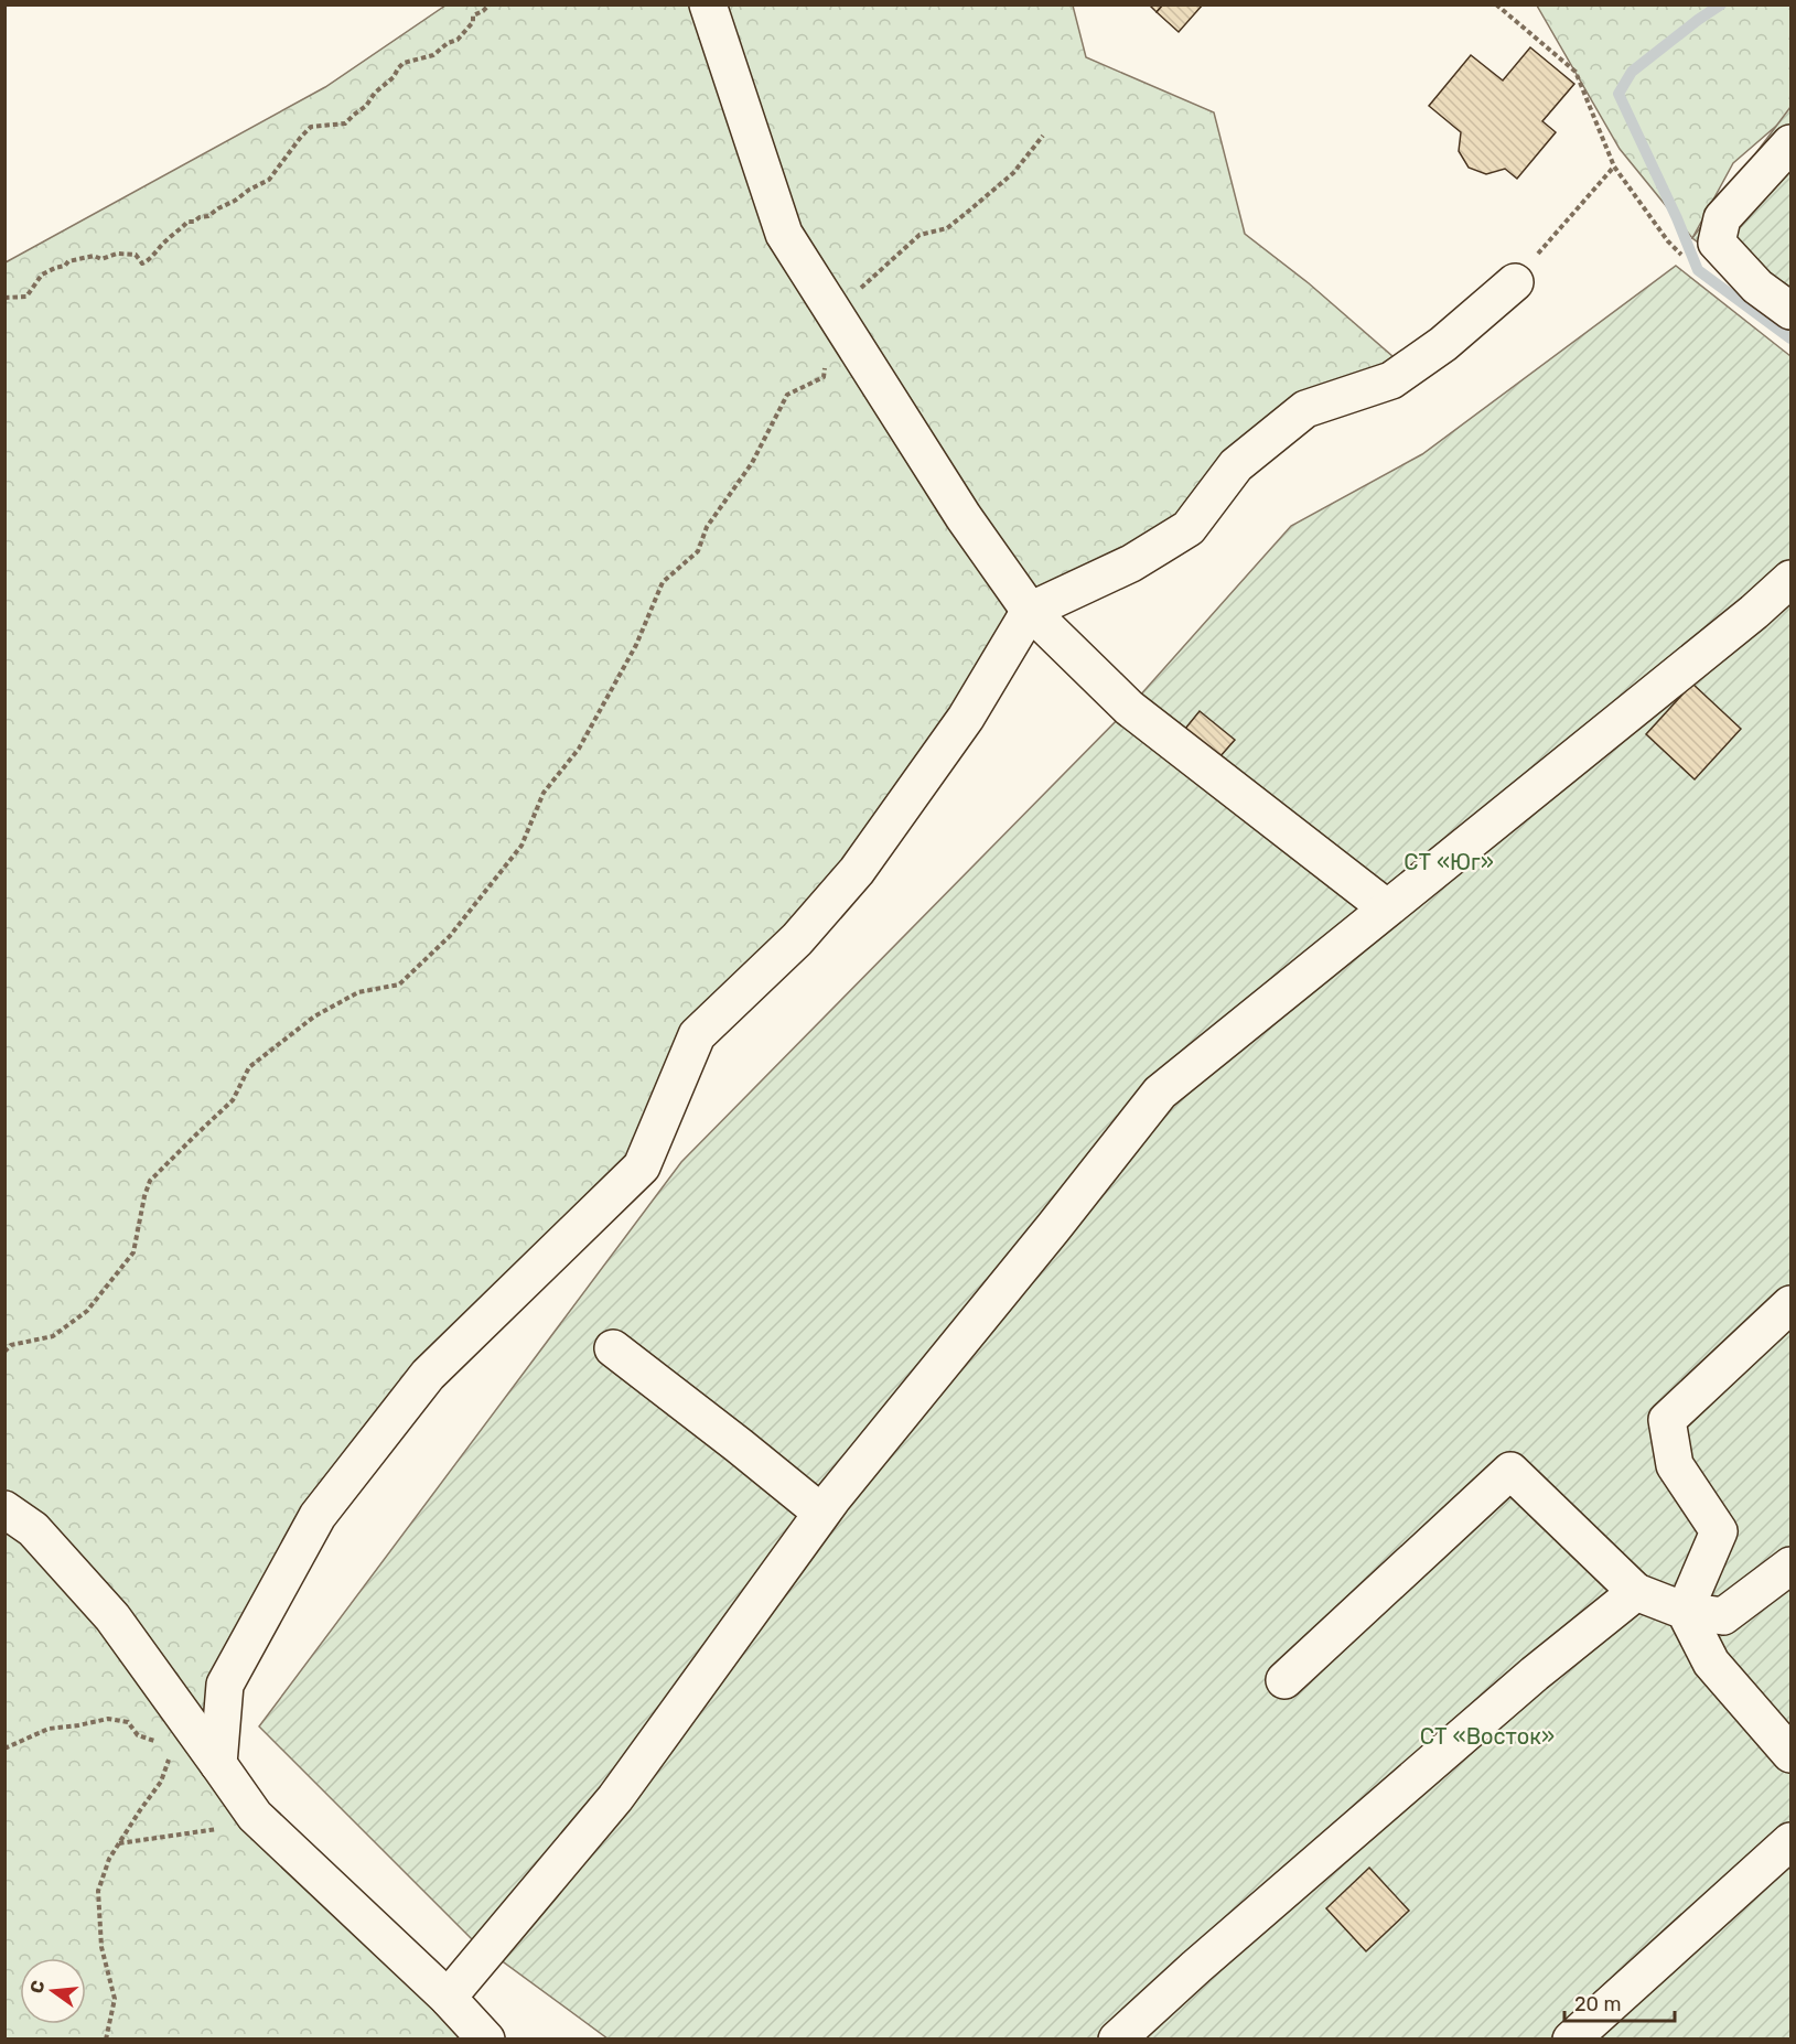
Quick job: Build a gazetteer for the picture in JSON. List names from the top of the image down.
{
  "parks": ["СТ «Юг»", "СТ «Восток»"],
  "scale_bar": "20 m",
  "north": "left"
}
